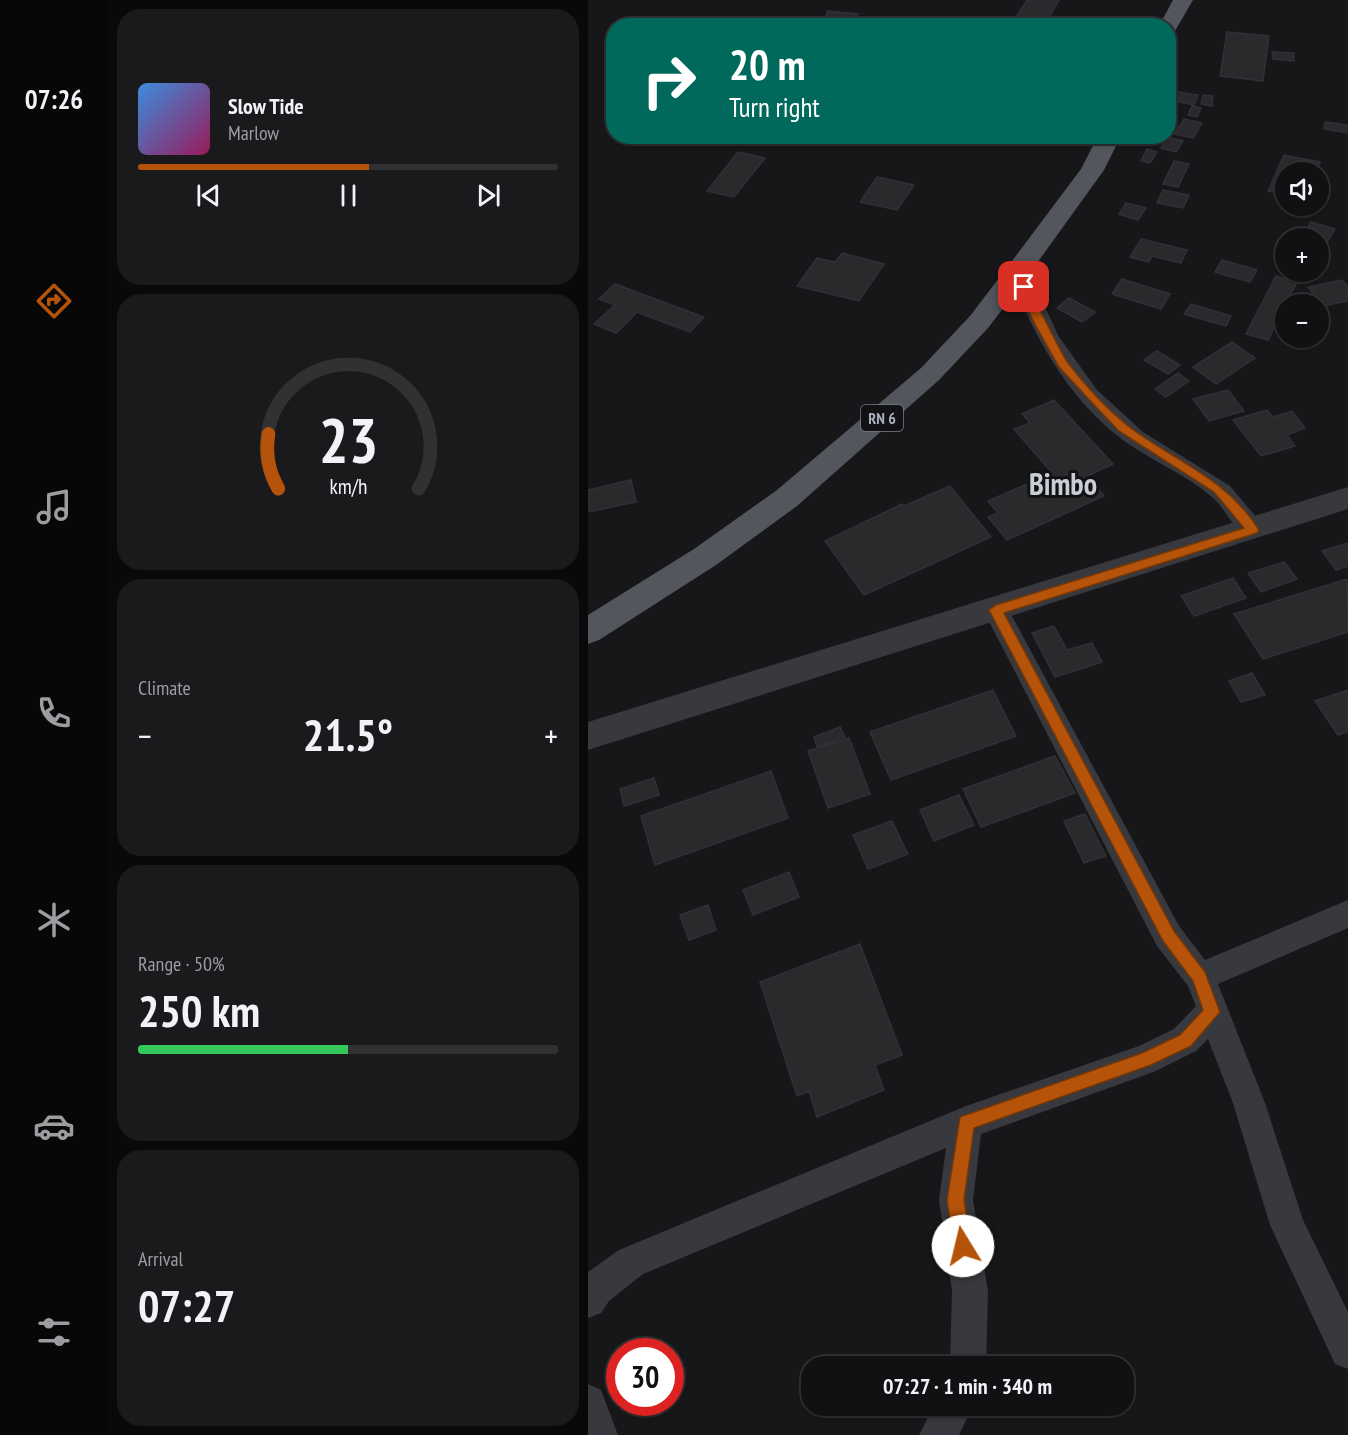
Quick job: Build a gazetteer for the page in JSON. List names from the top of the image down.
{
  "streets": {
    "main road": ["RN 6"]
  },
  "districts": ["Bimbo"],
  "page": {
    "tabs": "07:26",
    "turn": ["20 m", "Turn right"],
    "song": ["Slow Tide", "Marlow"],
    "map_buttons": ["+", "−"],
    "tile": [
      "Climate",
      ["Range · 50%", "250 km"],
      ["Arrival", "07:27"]
    ],
    "heat": ["−", "21.5°", "+"],
    "limit": "30",
    "trip": "07:27 · 1 min · 340 m",
    "gauge": ["23", "km/h"]
  }
}
